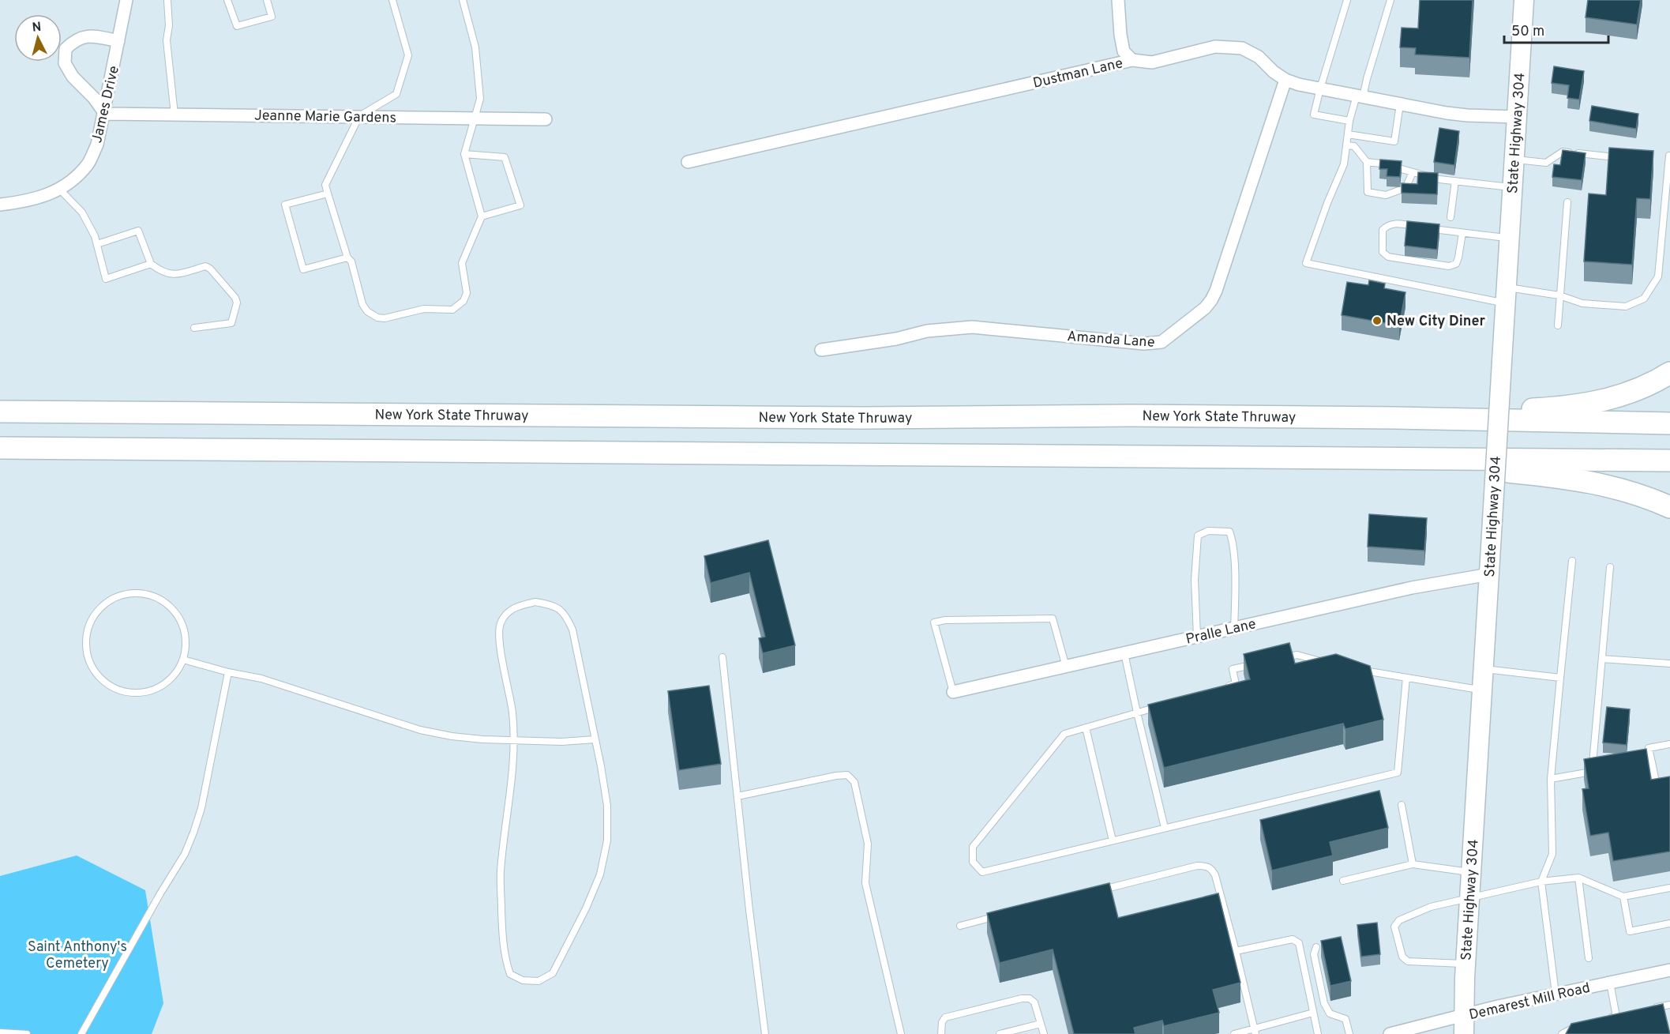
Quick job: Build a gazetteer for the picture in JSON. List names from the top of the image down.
{
  "streets": {
    "highway": ["New York State Thruway"],
    "main road": ["State Highway 304"],
    "street": [
      "Dustman Lane",
      "James Drive",
      "Jeanne Marie Gardens",
      "Amanda Lane",
      "Pralle Lane",
      "Demarest Mill Road"
    ]
  },
  "crossings": [
    ["Dustman Lane", "State Highway 304"],
    ["Dustman Lane", "Amanda Lane"],
    ["James Drive", "Jeanne Marie Gardens"],
    ["State Highway 304", "Pralle Lane"],
    ["State Highway 304", "Demarest Mill Road"]
  ],
  "parks": ["Saint Anthony's Cemetery"],
  "places": ["New City Diner"],
  "scale_bar": "50 m",
  "north": "top"
}
